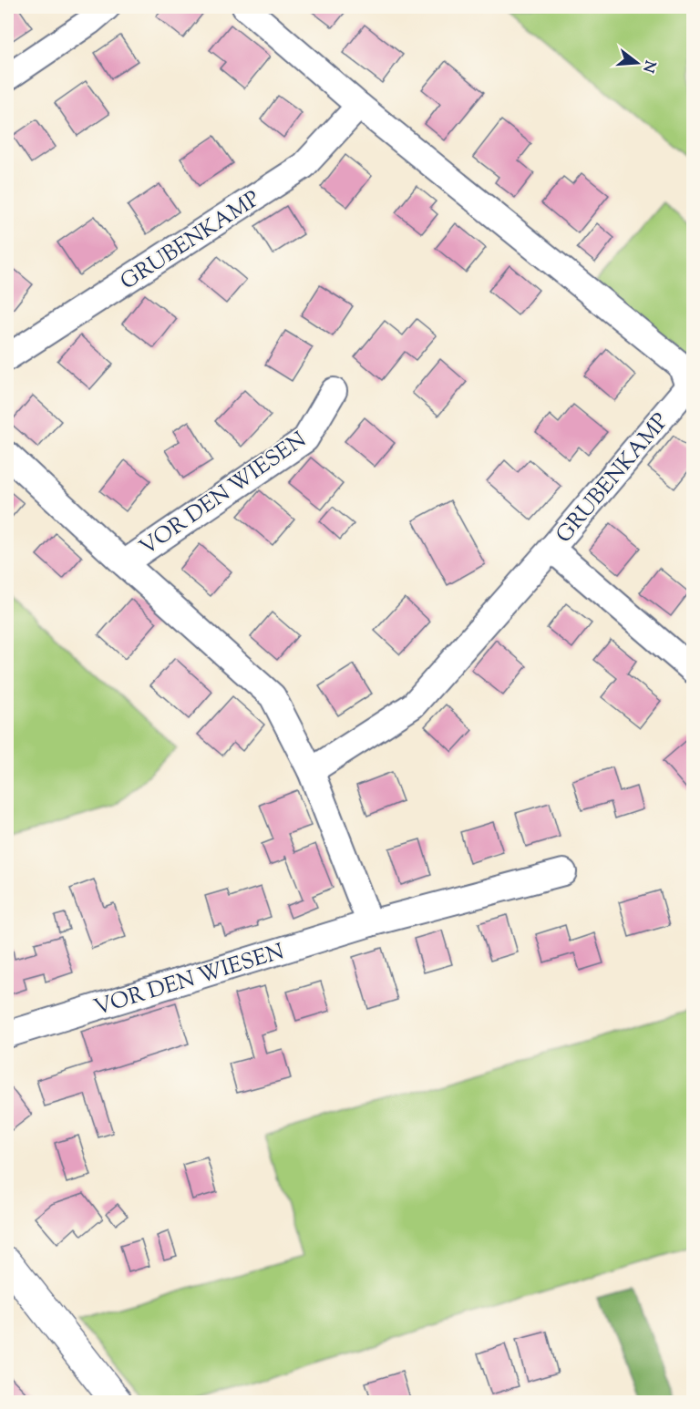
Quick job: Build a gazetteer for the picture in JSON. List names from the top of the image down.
{
  "streets": {
    "street": ["GRUBENKAMP", "VOR DEN WIESEN"]
  },
  "crossings": [
    ["GRUBENKAMP", "VOR DEN WIESEN"]
  ],
  "north": "right"
}
